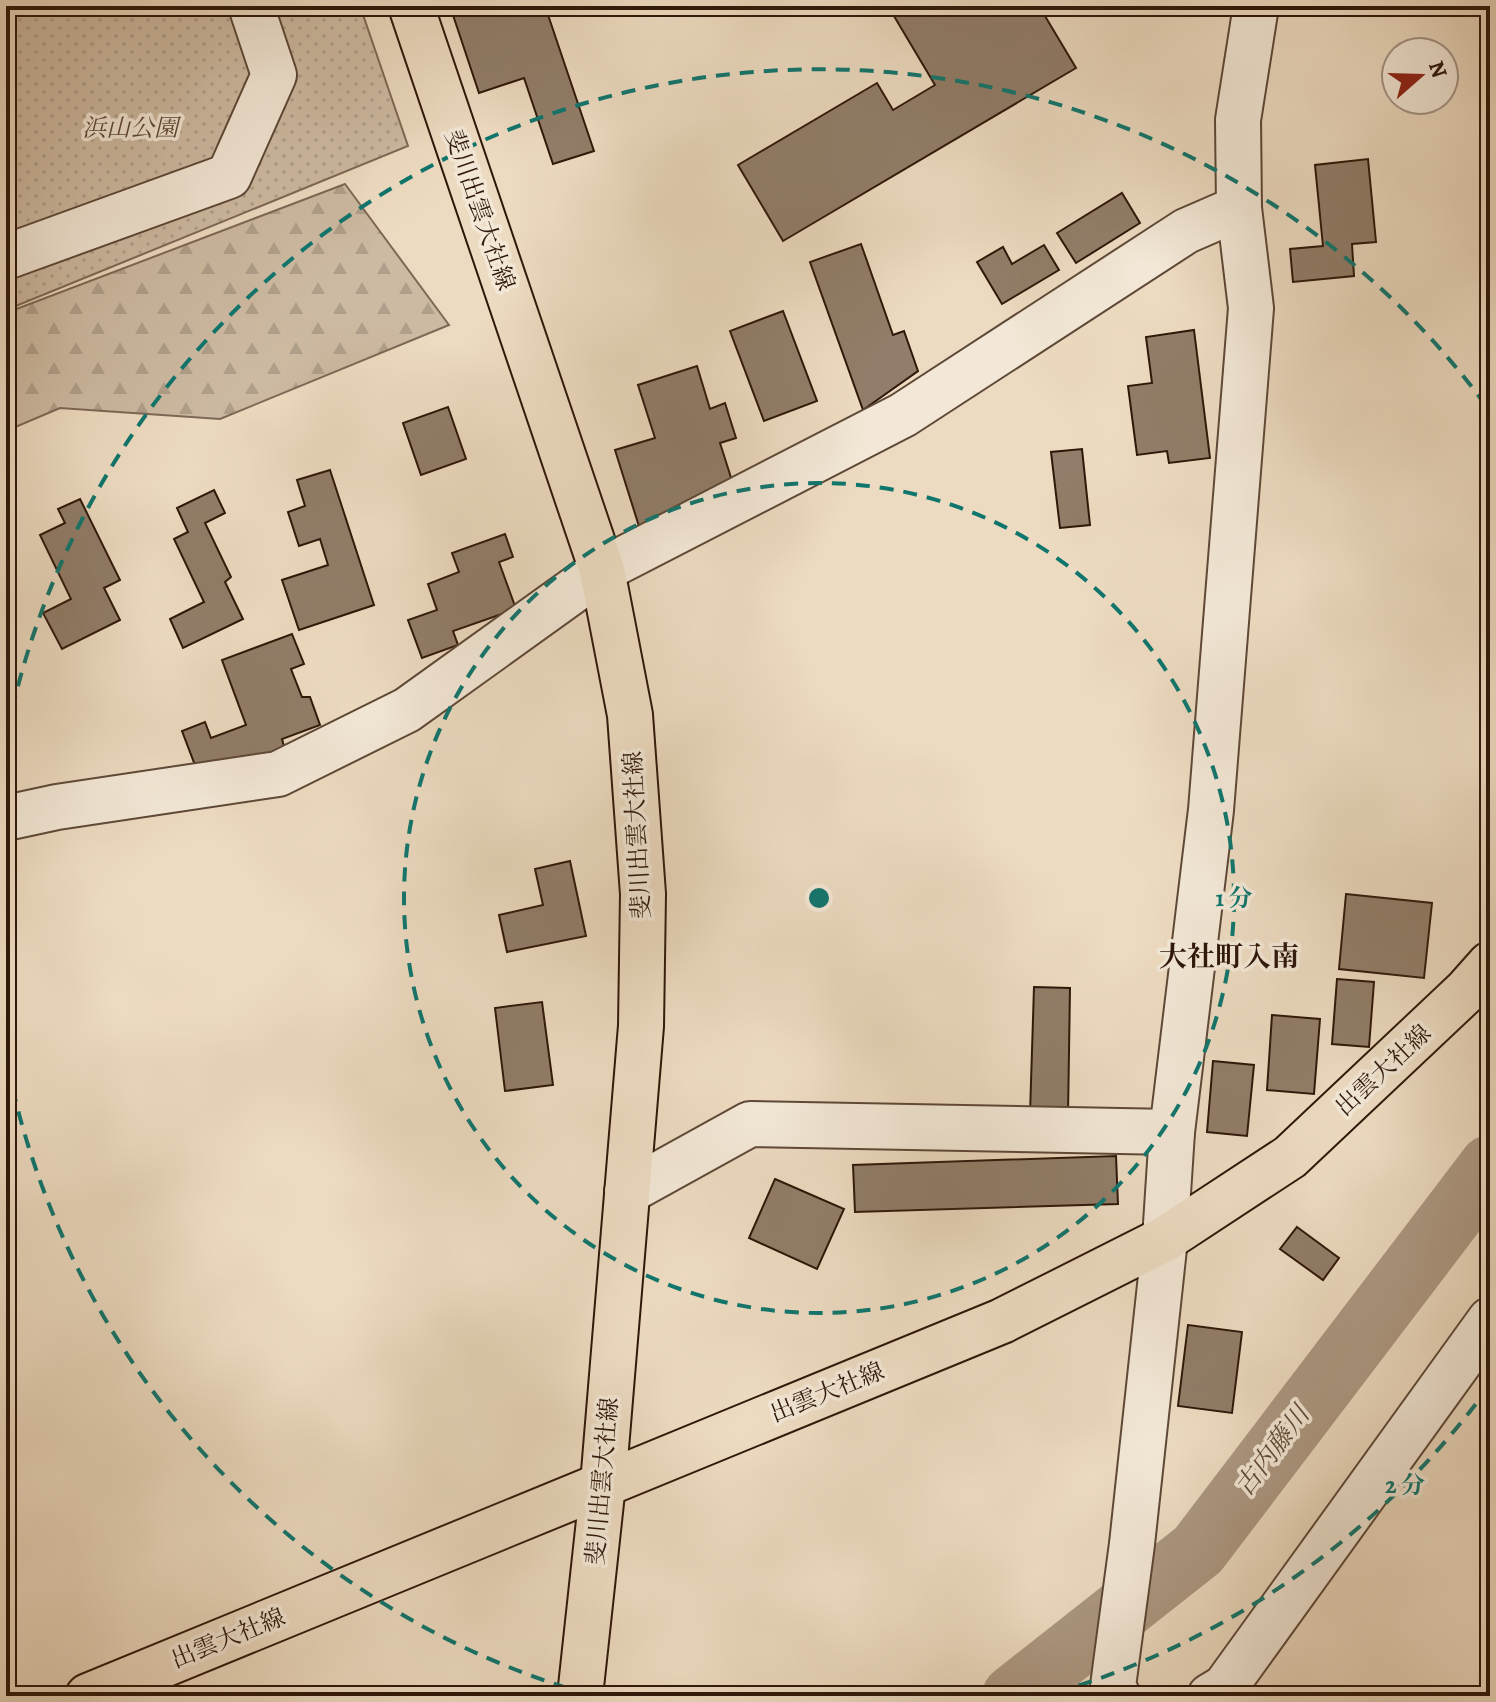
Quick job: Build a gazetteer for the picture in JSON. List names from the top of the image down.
{
  "streets": {
    "main road": ["斐川出雲大社線", "出雲大社線"]
  },
  "crossings": [
    ["斐川出雲大社線", "出雲大社線"]
  ],
  "districts": ["大社町入南"],
  "water": ["古内藤川"],
  "parks": ["浜山公園"],
  "north": "right",
  "rings": ["1 分", "2 分"]
}
